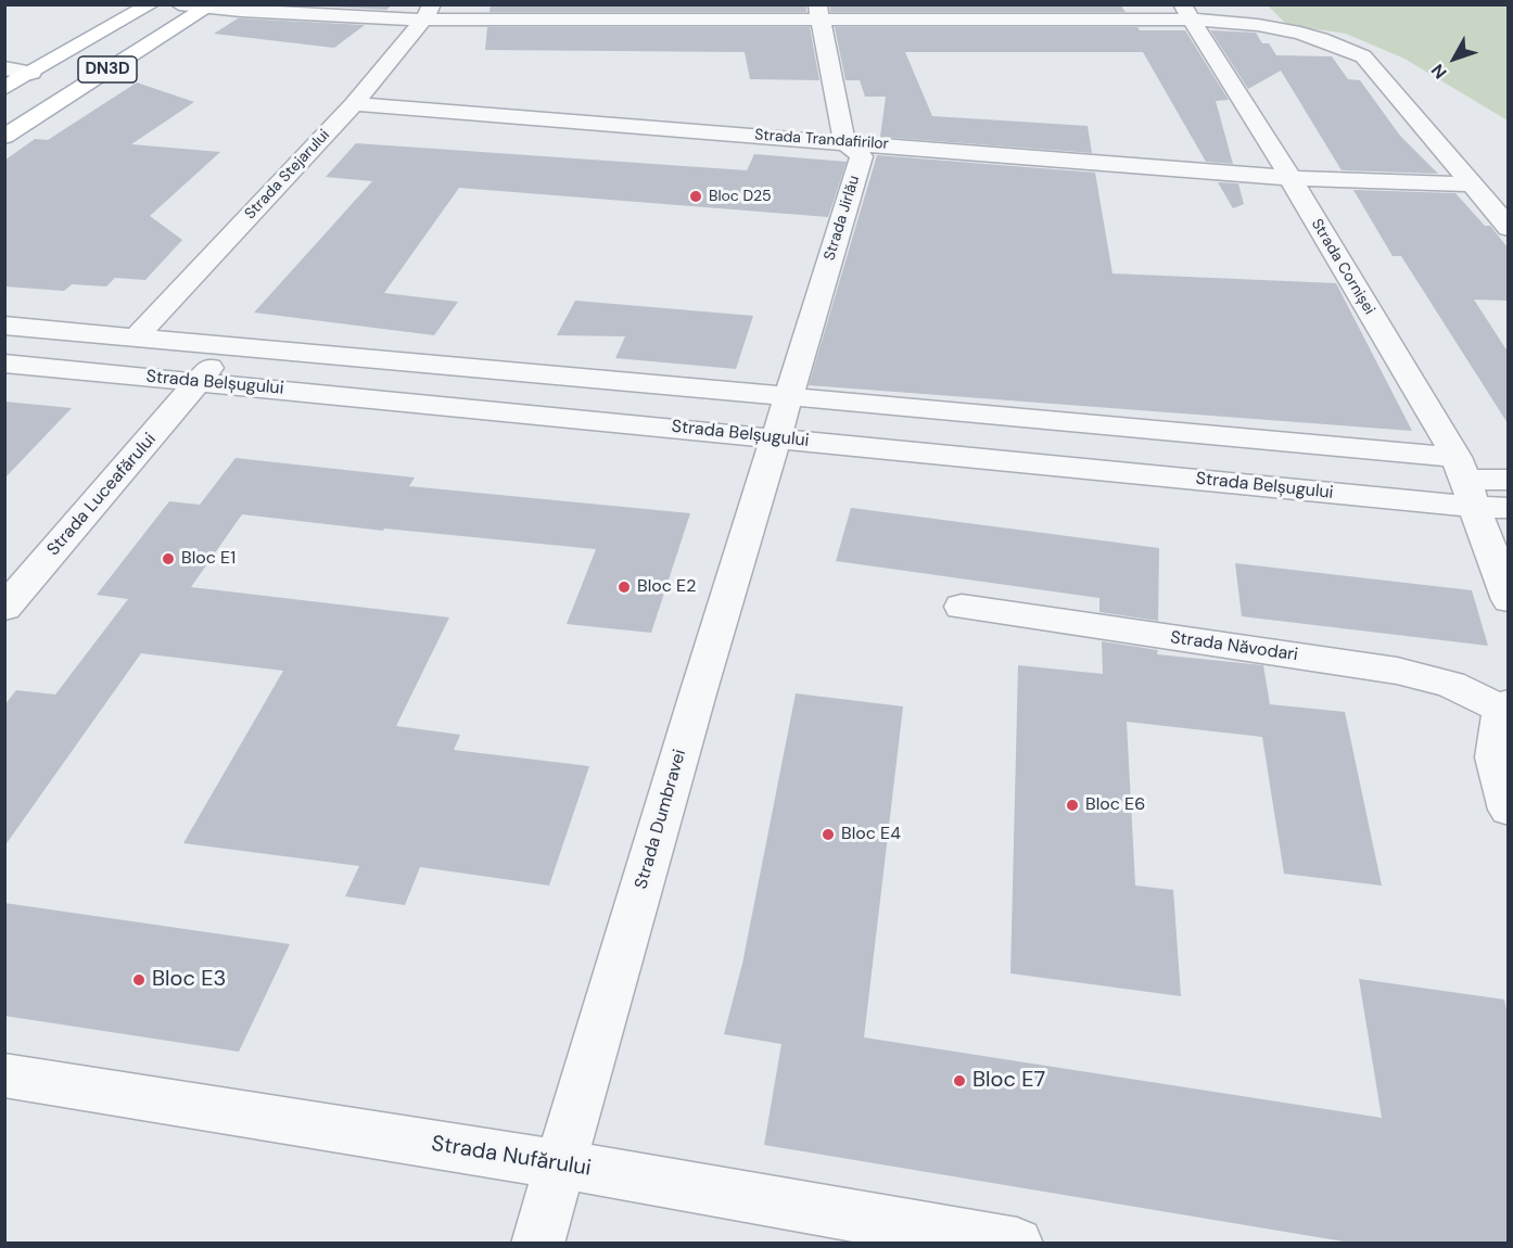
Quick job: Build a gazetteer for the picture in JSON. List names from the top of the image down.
{
  "streets": {
    "main road": ["DN3D"],
    "street": [
      "Strada Trandafirilor",
      "Strada Stejarului",
      "Strada Jirlău",
      "Strada Cornișei",
      "Strada Belșugului",
      "Strada Luceafărului",
      "Strada Năvodari",
      "Strada Dumbravei",
      "Strada Nufărului"
    ]
  },
  "crossings": [
    ["Strada Trandafirilor", "Strada Stejarului"],
    ["Strada Trandafirilor", "Strada Jirlău"],
    ["Strada Trandafirilor", "Strada Cornișei"],
    ["Strada Stejarului", "Strada Belșugului"],
    ["Strada Jirlău", "Strada Belșugului"],
    ["Strada Jirlău", "Strada Dumbravei"],
    ["Strada Cornișei", "Strada Belșugului"],
    ["Strada Belșugului", "Strada Luceafărului"],
    ["Strada Belșugului", "Strada Dumbravei"],
    ["Strada Dumbravei", "Strada Nufărului"]
  ],
  "places": [
    "Bloc D25",
    "Bloc E1",
    "Bloc E2",
    "Bloc E6",
    "Bloc E4",
    "Bloc E3",
    "Bloc E7"
  ],
  "north": "bottom left"
}
